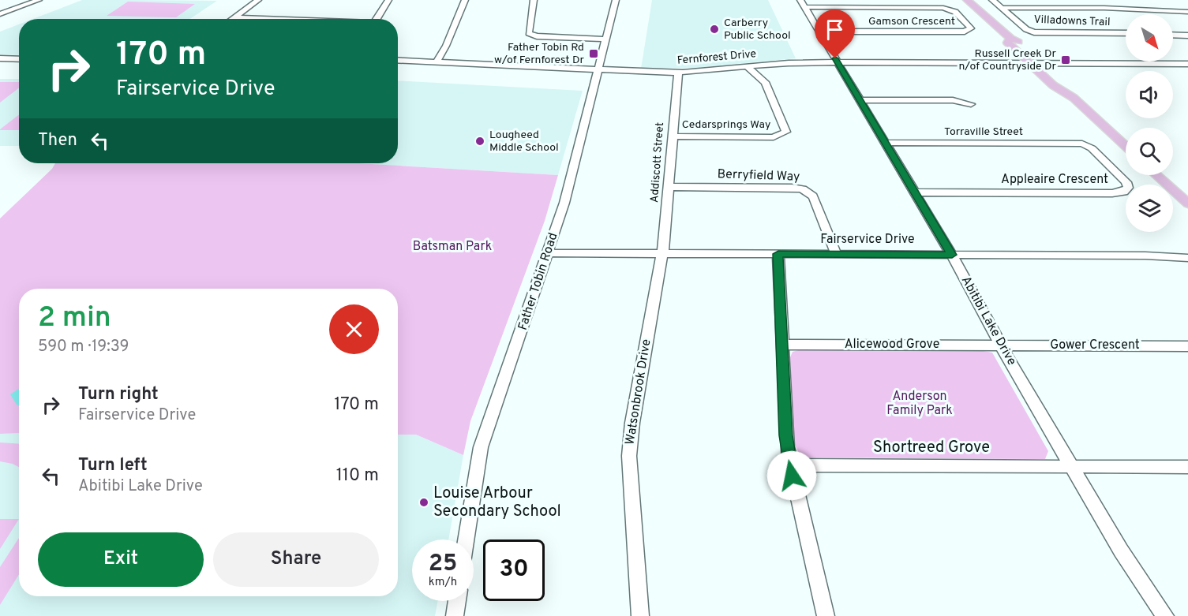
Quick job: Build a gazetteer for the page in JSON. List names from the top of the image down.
{
  "streets": {
    "street": [
      "Gamson Crescent",
      "Villadowns Trail",
      "Fernforest Drive",
      "Cedarsprings Way",
      "Torraville Street",
      "Addiscott Street",
      "Berryfield Way",
      "Appleaire Crescent",
      "Fairservice Drive",
      "Father Tobin Road",
      "Abitibi Lake Drive",
      "Alicewood Grove",
      "Gower Crescent",
      "Watsonbrook Drive",
      "Shortreed Grove"
    ]
  },
  "crossings": [
    ["Gamson Crescent", "Abitibi Lake Drive"],
    ["Fernforest Drive", "Cedarsprings Way"],
    ["Fernforest Drive", "Addiscott Street"],
    ["Fernforest Drive", "Father Tobin Road"],
    ["Fernforest Drive", "Abitibi Lake Drive"],
    ["Cedarsprings Way", "Addiscott Street"],
    ["Torraville Street", "Appleaire Crescent"],
    ["Torraville Street", "Abitibi Lake Drive"],
    ["Addiscott Street", "Berryfield Way"],
    ["Addiscott Street", "Fairservice Drive"],
    ["Addiscott Street", "Watsonbrook Drive"],
    ["Berryfield Way", "Fairservice Drive"],
    ["Appleaire Crescent", "Abitibi Lake Drive"],
    ["Fairservice Drive", "Father Tobin Road"],
    ["Fairservice Drive", "Abitibi Lake Drive"],
    ["Fairservice Drive", "Watsonbrook Drive"],
    ["Abitibi Lake Drive", "Alicewood Grove"],
    ["Abitibi Lake Drive", "Gower Crescent"],
    ["Abitibi Lake Drive", "Shortreed Grove"],
    ["Alicewood Grove", "Gower Crescent"]
  ],
  "parks": ["Batsman Park", "Anderson Family Park"],
  "places": {
    "other": ["Carberry Public School", "Lougheed Middle School", "Louise Arbour Secondary School"],
    "transit": ["Father Tobin Rd w/of Fernforest Dr", "Russell Creek Dr n/of Countryside Dr"]
  },
  "north": "bottom right",
  "page": {
    "turn": ["170 m", "Fairservice Drive"],
    "then": "Then",
    "heading": ["2 min", "590 m · 19:39"],
    "list": [
      {
        "name": "Turn right",
        "note": "Fairservice Drive",
        "value": "170 m"
      },
      {
        "name": "Turn left",
        "note": "Abitibi Lake Drive",
        "value": "110 m"
      }
    ],
    "buttons": ["Exit", "Share"],
    "speed": "25 km/h",
    "limit": "30"
  }
}
